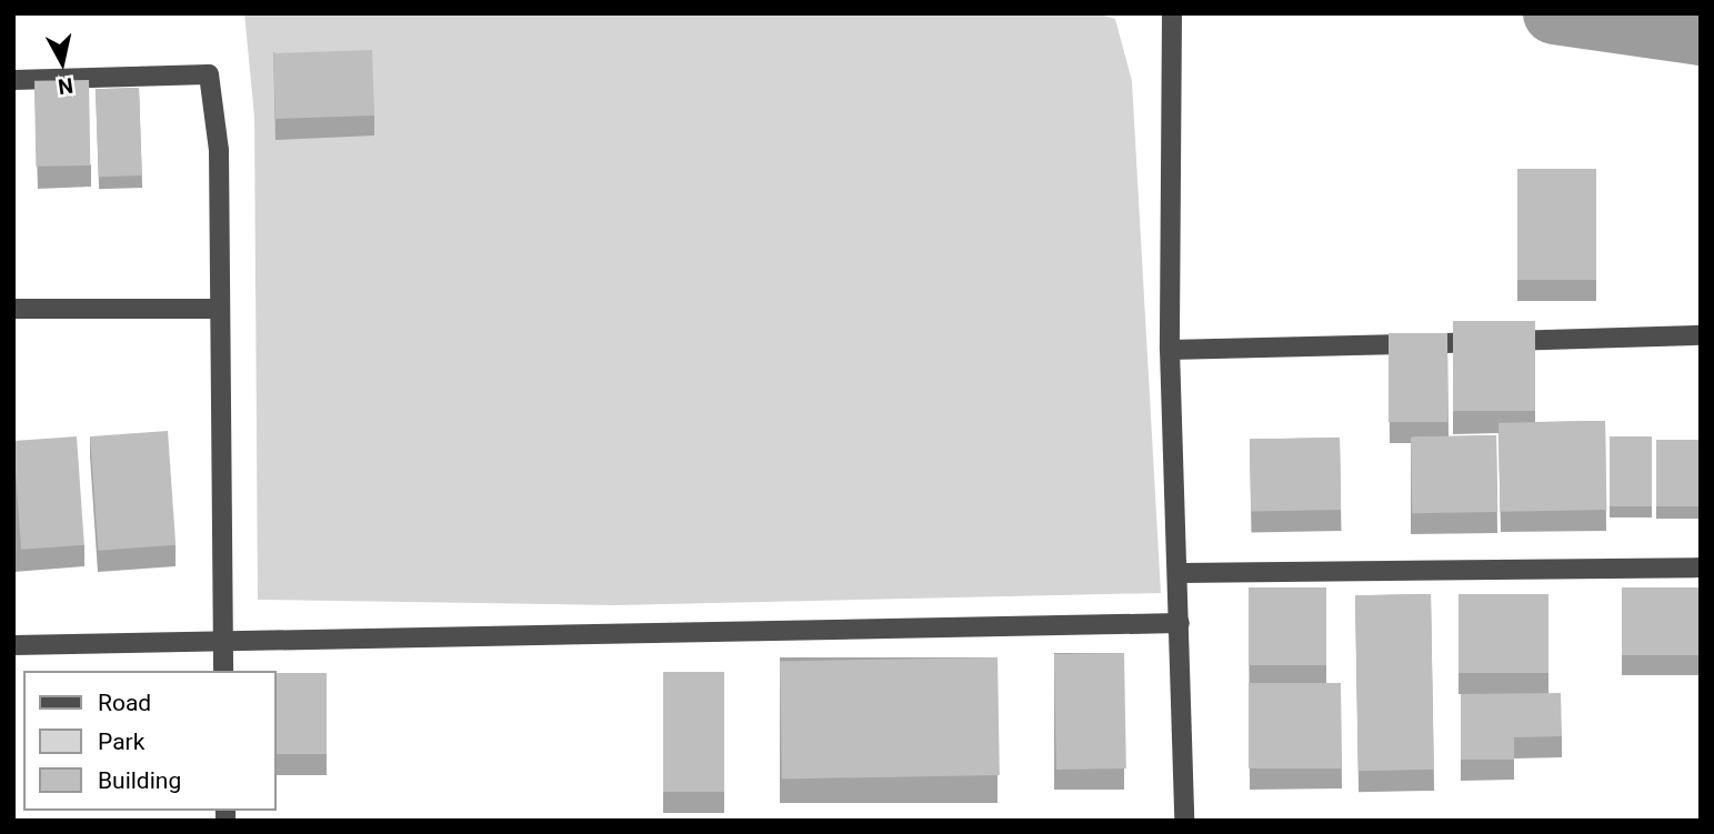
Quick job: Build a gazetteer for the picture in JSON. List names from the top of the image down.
{
  "legend": ["Road", "Park", "Building"],
  "north": "bottom"
}
